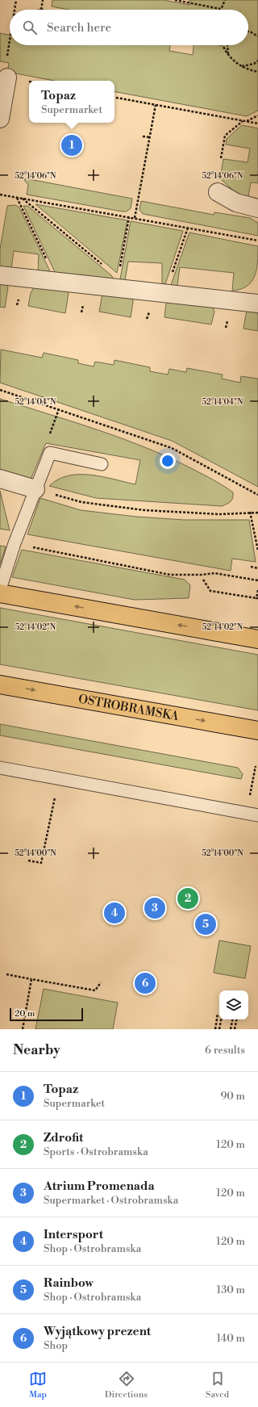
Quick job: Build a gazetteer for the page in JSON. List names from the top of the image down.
{
  "streets": {
    "main road": ["OSTROBRAMSKA"]
  },
  "scale_bar": "20 m",
  "page": {
    "search": "Search here",
    "popup": ["Topaz", "Supermarket"],
    "pins": [
      "1",
      "2",
      "3",
      "4",
      "5",
      "6"
    ],
    "scale": "20 m",
    "heading": ["Nearby", "6 results"],
    "list": [
      {
        "mark": "1",
        "name": "Topaz",
        "note": "Supermarket",
        "value": "90 m"
      },
      {
        "mark": "2",
        "name": "Zdrofit",
        "note": "Sports · Ostrobramska",
        "value": "120 m"
      },
      {
        "mark": "3",
        "name": "Atrium Promenada",
        "note": "Supermarket · Ostrobramska",
        "value": "120 m"
      },
      {
        "mark": "4",
        "name": "Intersport",
        "note": "Shop · Ostrobramska",
        "value": "120 m"
      },
      {
        "mark": "5",
        "name": "Rainbow",
        "note": "Shop · Ostrobramska",
        "value": "130 m"
      },
      {
        "mark": "6",
        "name": "Wyjątkowy prezent",
        "note": "Shop",
        "value": "140 m"
      }
    ],
    "nav": ["Map", "Directions", "Saved"]
  },
  "coordinates": [
    "52°14'06\"N",
    "52°14'04\"N",
    "52°14'02\"N",
    "52°14'00\"N"
  ]
}
